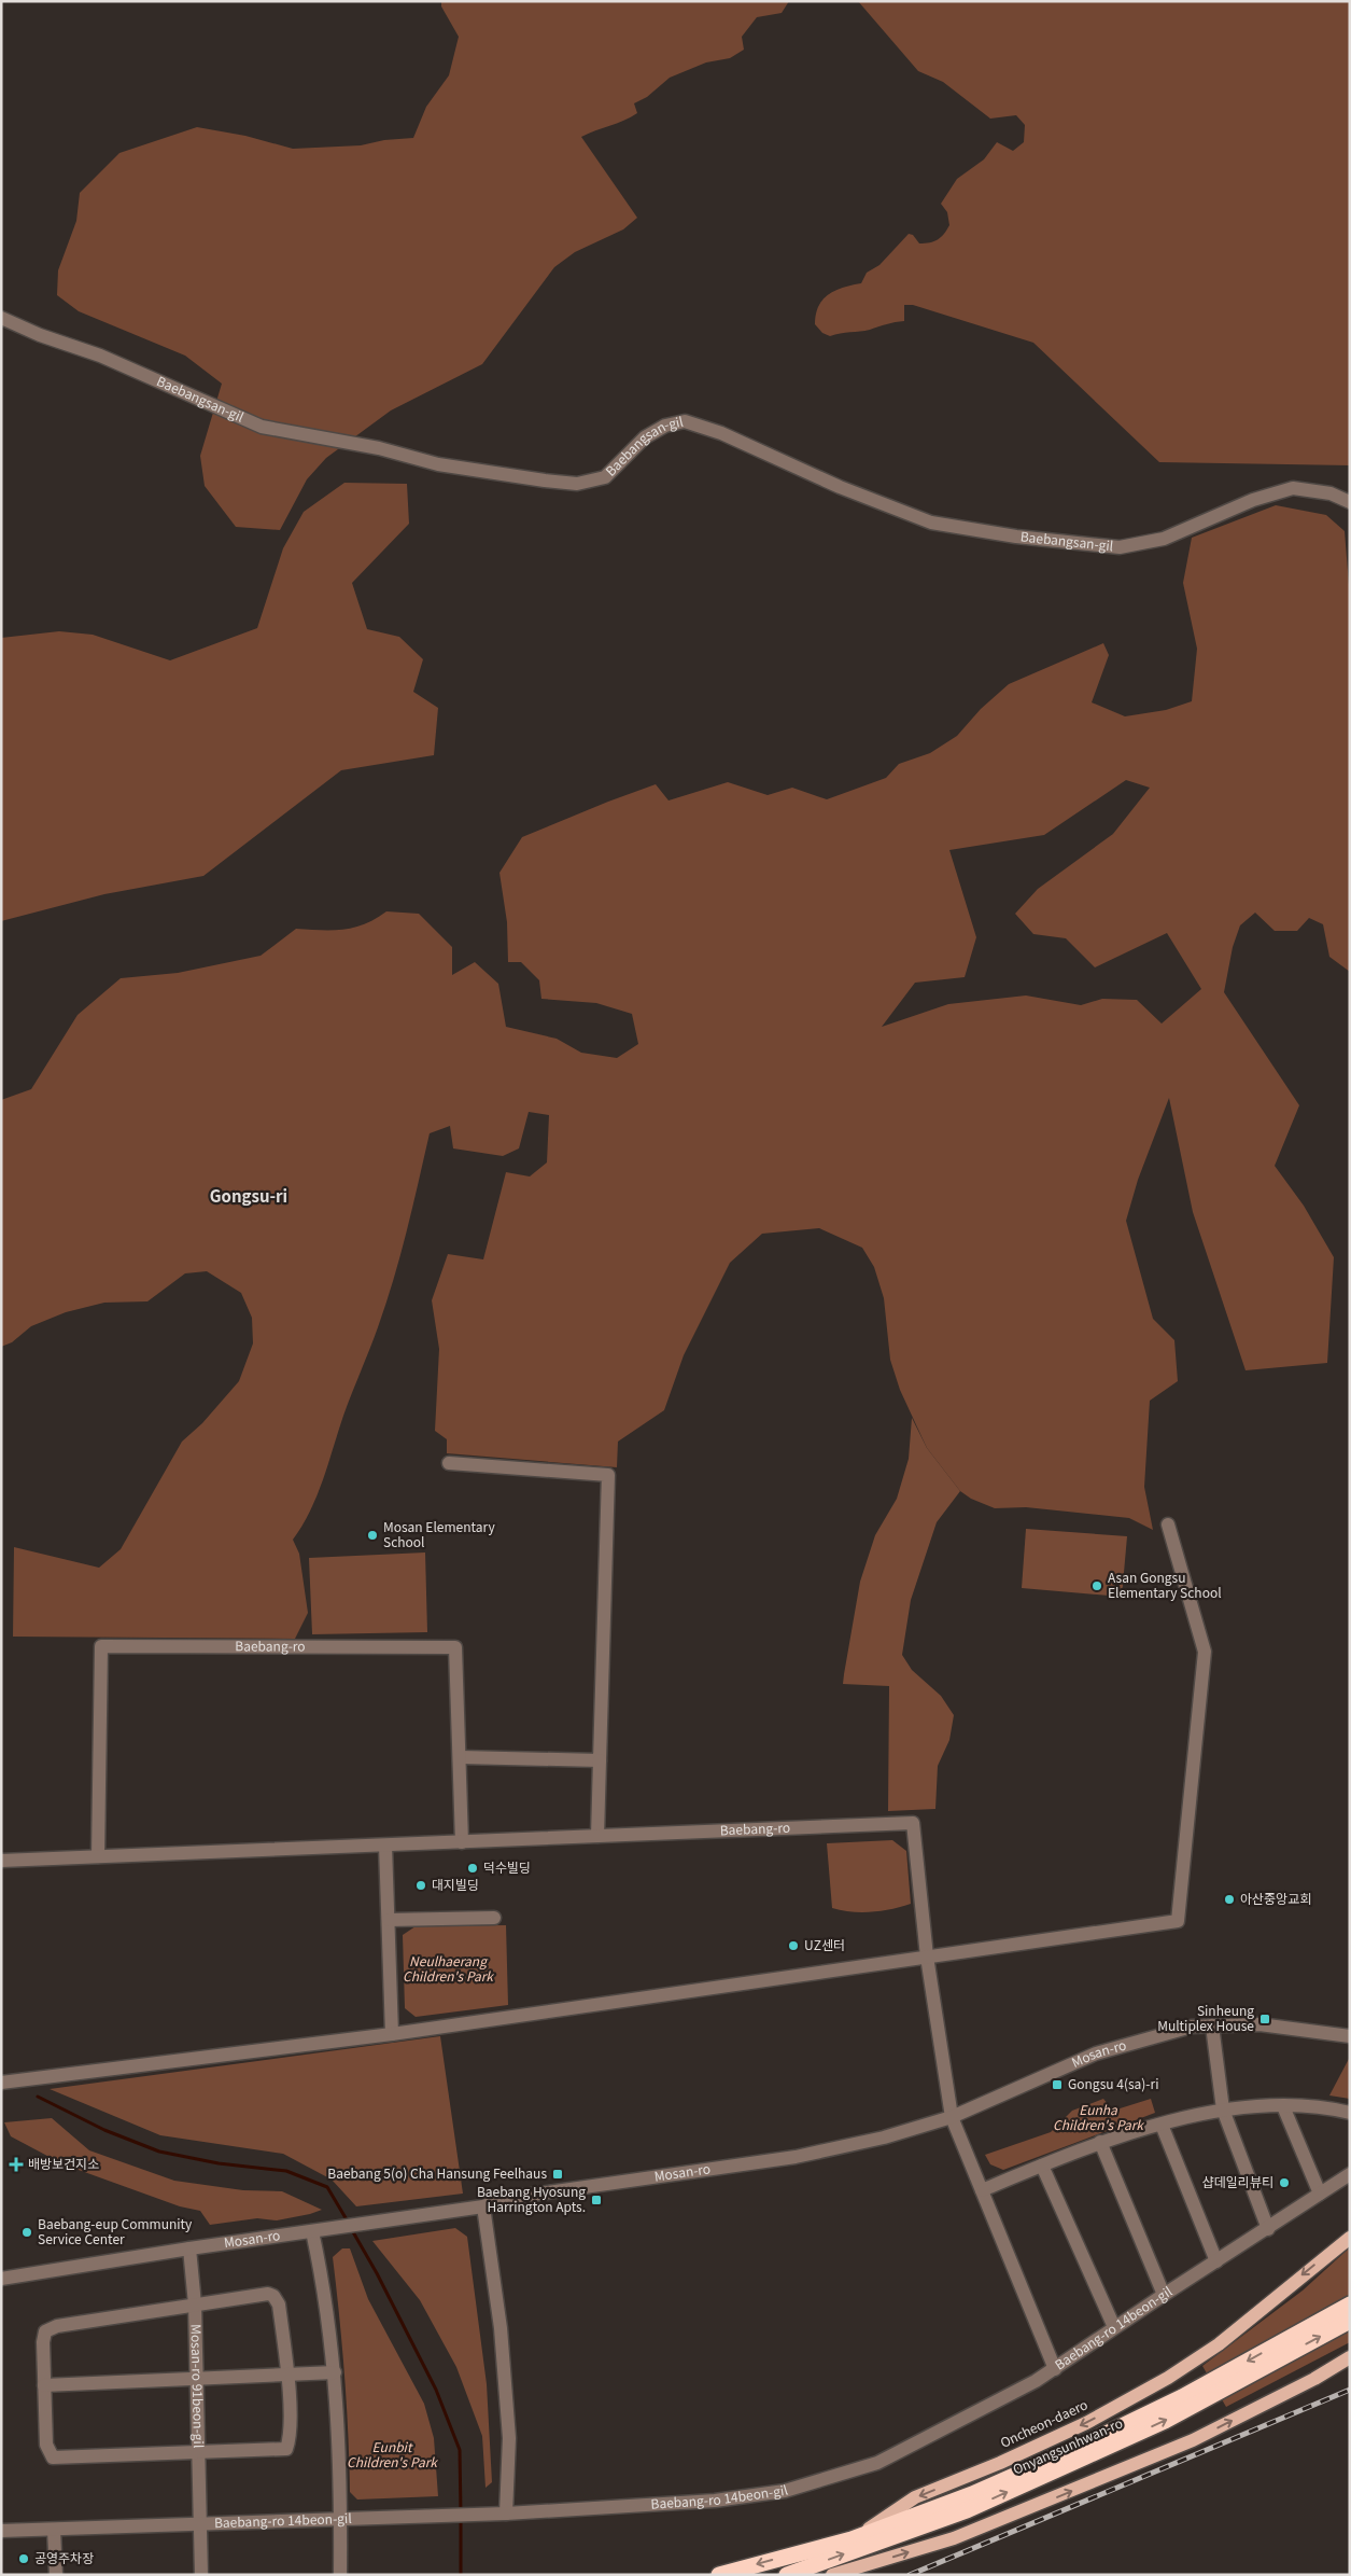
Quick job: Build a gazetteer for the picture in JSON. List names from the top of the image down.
{
  "streets": {
    "highway": ["Oncheon-daero", "Onyangsunhwan-ro"],
    "street": [
      "Baebangsan-gil",
      "Baebang-ro",
      "Mosan-ro",
      "Baebang-ro 14beon-gil",
      "Mosan-ro 91beon-gil"
    ]
  },
  "crossings": [
    ["Mosan-ro", "Mosan-ro 91beon-gil"],
    ["Baebang-ro 14beon-gil", "Mosan-ro 91beon-gil"],
    ["Oncheon-daero", "Onyangsunhwan-ro"]
  ],
  "districts": ["Gongsu-ri"],
  "parks": ["Neulhaerang Children's Park", "Eunha Children's Park", "Eunbit Children's Park"],
  "places": {
    "other": [
      "Mosan Elementary School",
      "Asan Gongsu Elementary School",
      "덕수빌딩",
      "대지빌딩",
      "아산중앙교회",
      "UZ센터",
      "샵데일리뷰티",
      "Baebang-eup Community Service Center",
      "공영주차장"
    ],
    "transit": [
      "Sinheung Multiplex House",
      "Gongsu 4(sa)-ri",
      "Baebang 5(o) Cha Hansung Feelhaus",
      "Baebang Hyosung Harrington Apts."
    ],
    "health": ["배방보건지소"]
  }
}
